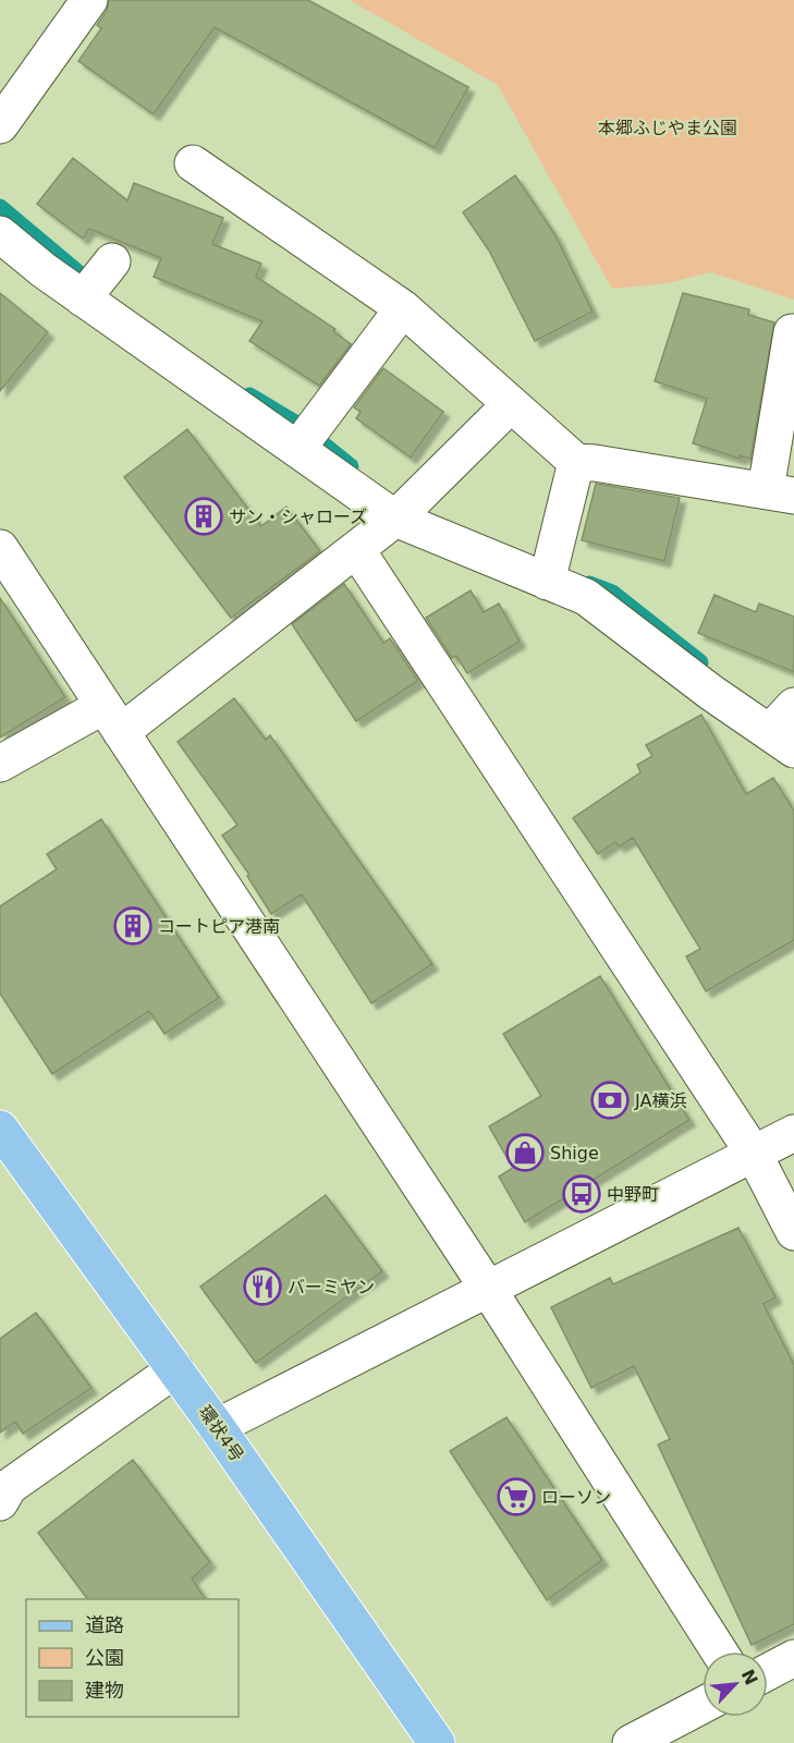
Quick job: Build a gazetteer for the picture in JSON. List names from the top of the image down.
{
  "streets": {
    "main road": ["環状4号"]
  },
  "parks": ["本郷ふじやま公園"],
  "places": {
    "building": ["サン・シャローズ", "コートピア港南"],
    "bank": ["JA横浜"],
    "shop": ["Shige"],
    "bus stop": ["中野町"],
    "restaurant": ["バーミヤン"],
    "supermarket": ["ローソン"]
  },
  "legend": ["道路", "公園", "建物"],
  "north": "top right"
}
